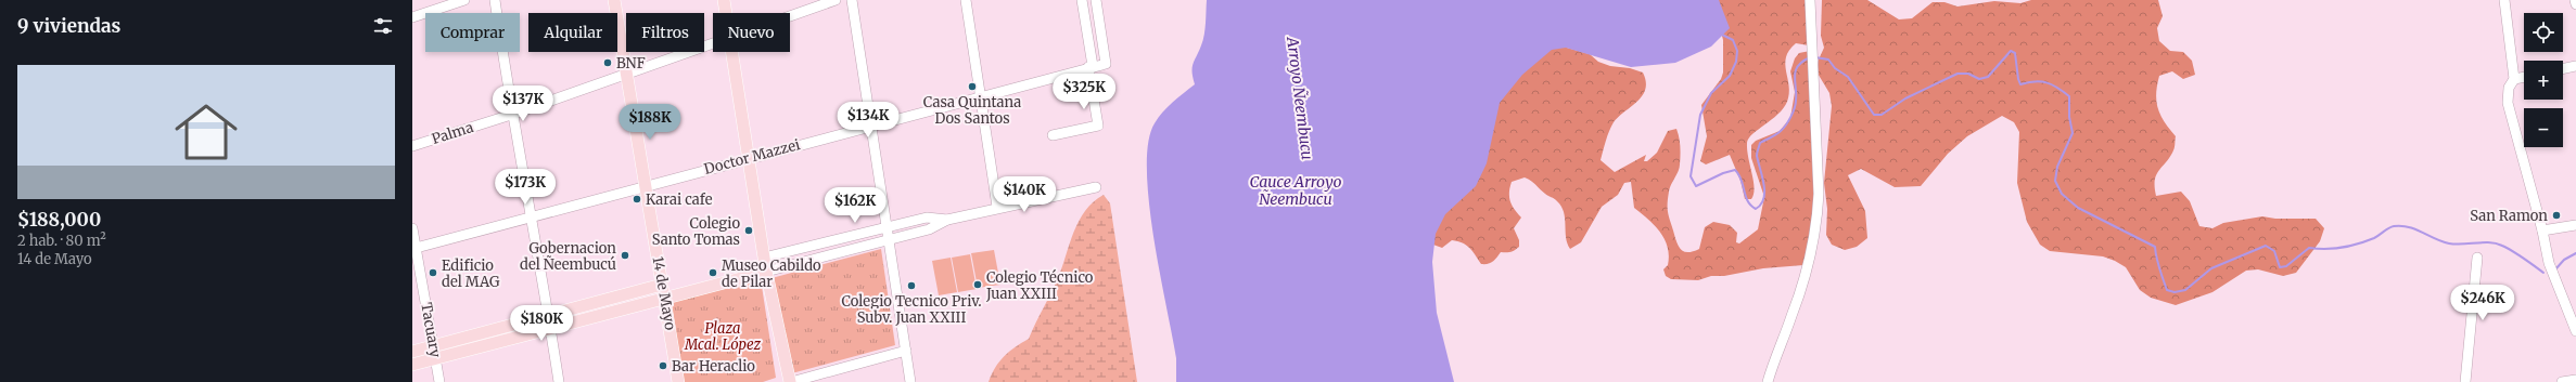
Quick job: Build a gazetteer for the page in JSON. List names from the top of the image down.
{
  "streets": {
    "main road": ["14 de Mayo"],
    "street": ["Palma", "Doctor Mazzei", "Tacuary"]
  },
  "crossings": [
    ["Palma", "14 de Mayo"],
    ["Doctor Mazzei", "14 de Mayo"],
    ["Doctor Mazzei", "Tacuary"]
  ],
  "water": ["Arroyo Ñeembucu", "Cauce Arroyo Ñeembucu"],
  "parks": ["Plaza Mcal. López"],
  "places": [
    "BNF",
    "Casa Quintana Dos Santos",
    "Karai cafe",
    "San Ramon",
    "Colegio Santo Tomas",
    "Gobernacion del Ñeembucú",
    "Edificio del MAG",
    "Museo Cabildo de Pilar",
    "Colegio Técnico Juan XXIII",
    "Colegio Tecnico Priv. Subv. Juan XXIII",
    "Bar Heraclio"
  ],
  "page": {
    "heading": "9 viviendas",
    "map_buttons": ["+", "−"],
    "chip": [
      "Comprar",
      "Alquilar",
      "Filtros",
      "Nuevo"
    ],
    "list": [
      {
        "name": "$188,000",
        "note": "2 hab. · 80 m² · 14 de Mayo"
      }
    ],
    "price": [
      "$325K",
      "$137K",
      "$134K",
      "$188K",
      "$173K",
      "$140K",
      "$162K",
      "$246K",
      "$180K"
    ]
  }
}
